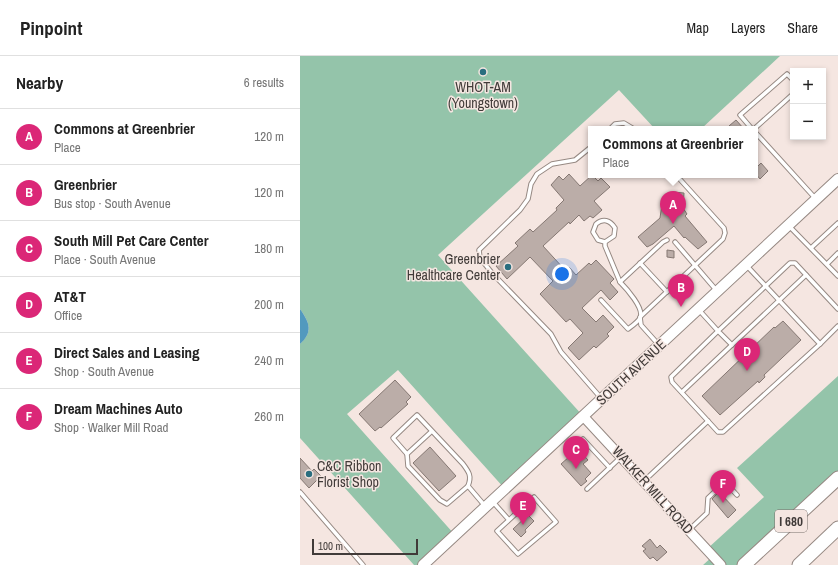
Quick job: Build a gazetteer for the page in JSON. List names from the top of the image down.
{
  "streets": {
    "highway": ["I 680"],
    "main road": ["SOUTH AVENUE"],
    "street": ["WALKER MILL ROAD"]
  },
  "crossings": [
    ["SOUTH AVENUE", "WALKER MILL ROAD"]
  ],
  "places": ["WHOT-AM (Youngstown)", "Greenbrier Healthcare Center", "C&C Ribbon Florist Shop"],
  "scale_bar": "100 m",
  "page": {
    "header": "Pinpoint",
    "nav": ["Map", "Layers", "Share"],
    "heading": ["Nearby", "6 results"],
    "map_buttons": ["+", "−"],
    "list": [
      {
        "mark": "A",
        "name": "Commons at Greenbrier",
        "note": "Place",
        "value": "120 m"
      },
      {
        "mark": "B",
        "name": "Greenbrier",
        "note": "Bus stop · South Avenue",
        "value": "120 m"
      },
      {
        "mark": "C",
        "name": "South Mill Pet Care Center",
        "note": "Place · South Avenue",
        "value": "180 m"
      },
      {
        "mark": "D",
        "name": "AT&T",
        "note": "Office",
        "value": "200 m"
      },
      {
        "mark": "E",
        "name": "Direct Sales and Leasing",
        "note": "Shop · South Avenue",
        "value": "240 m"
      },
      {
        "mark": "F",
        "name": "Dream Machines Auto",
        "note": "Shop · Walker Mill Road",
        "value": "260 m"
      }
    ],
    "popup": ["Commons at Greenbrier", "Place"],
    "pins": [
      "A",
      "B",
      "D",
      "C",
      "F",
      "E"
    ],
    "scale": "100 m"
  }
}
